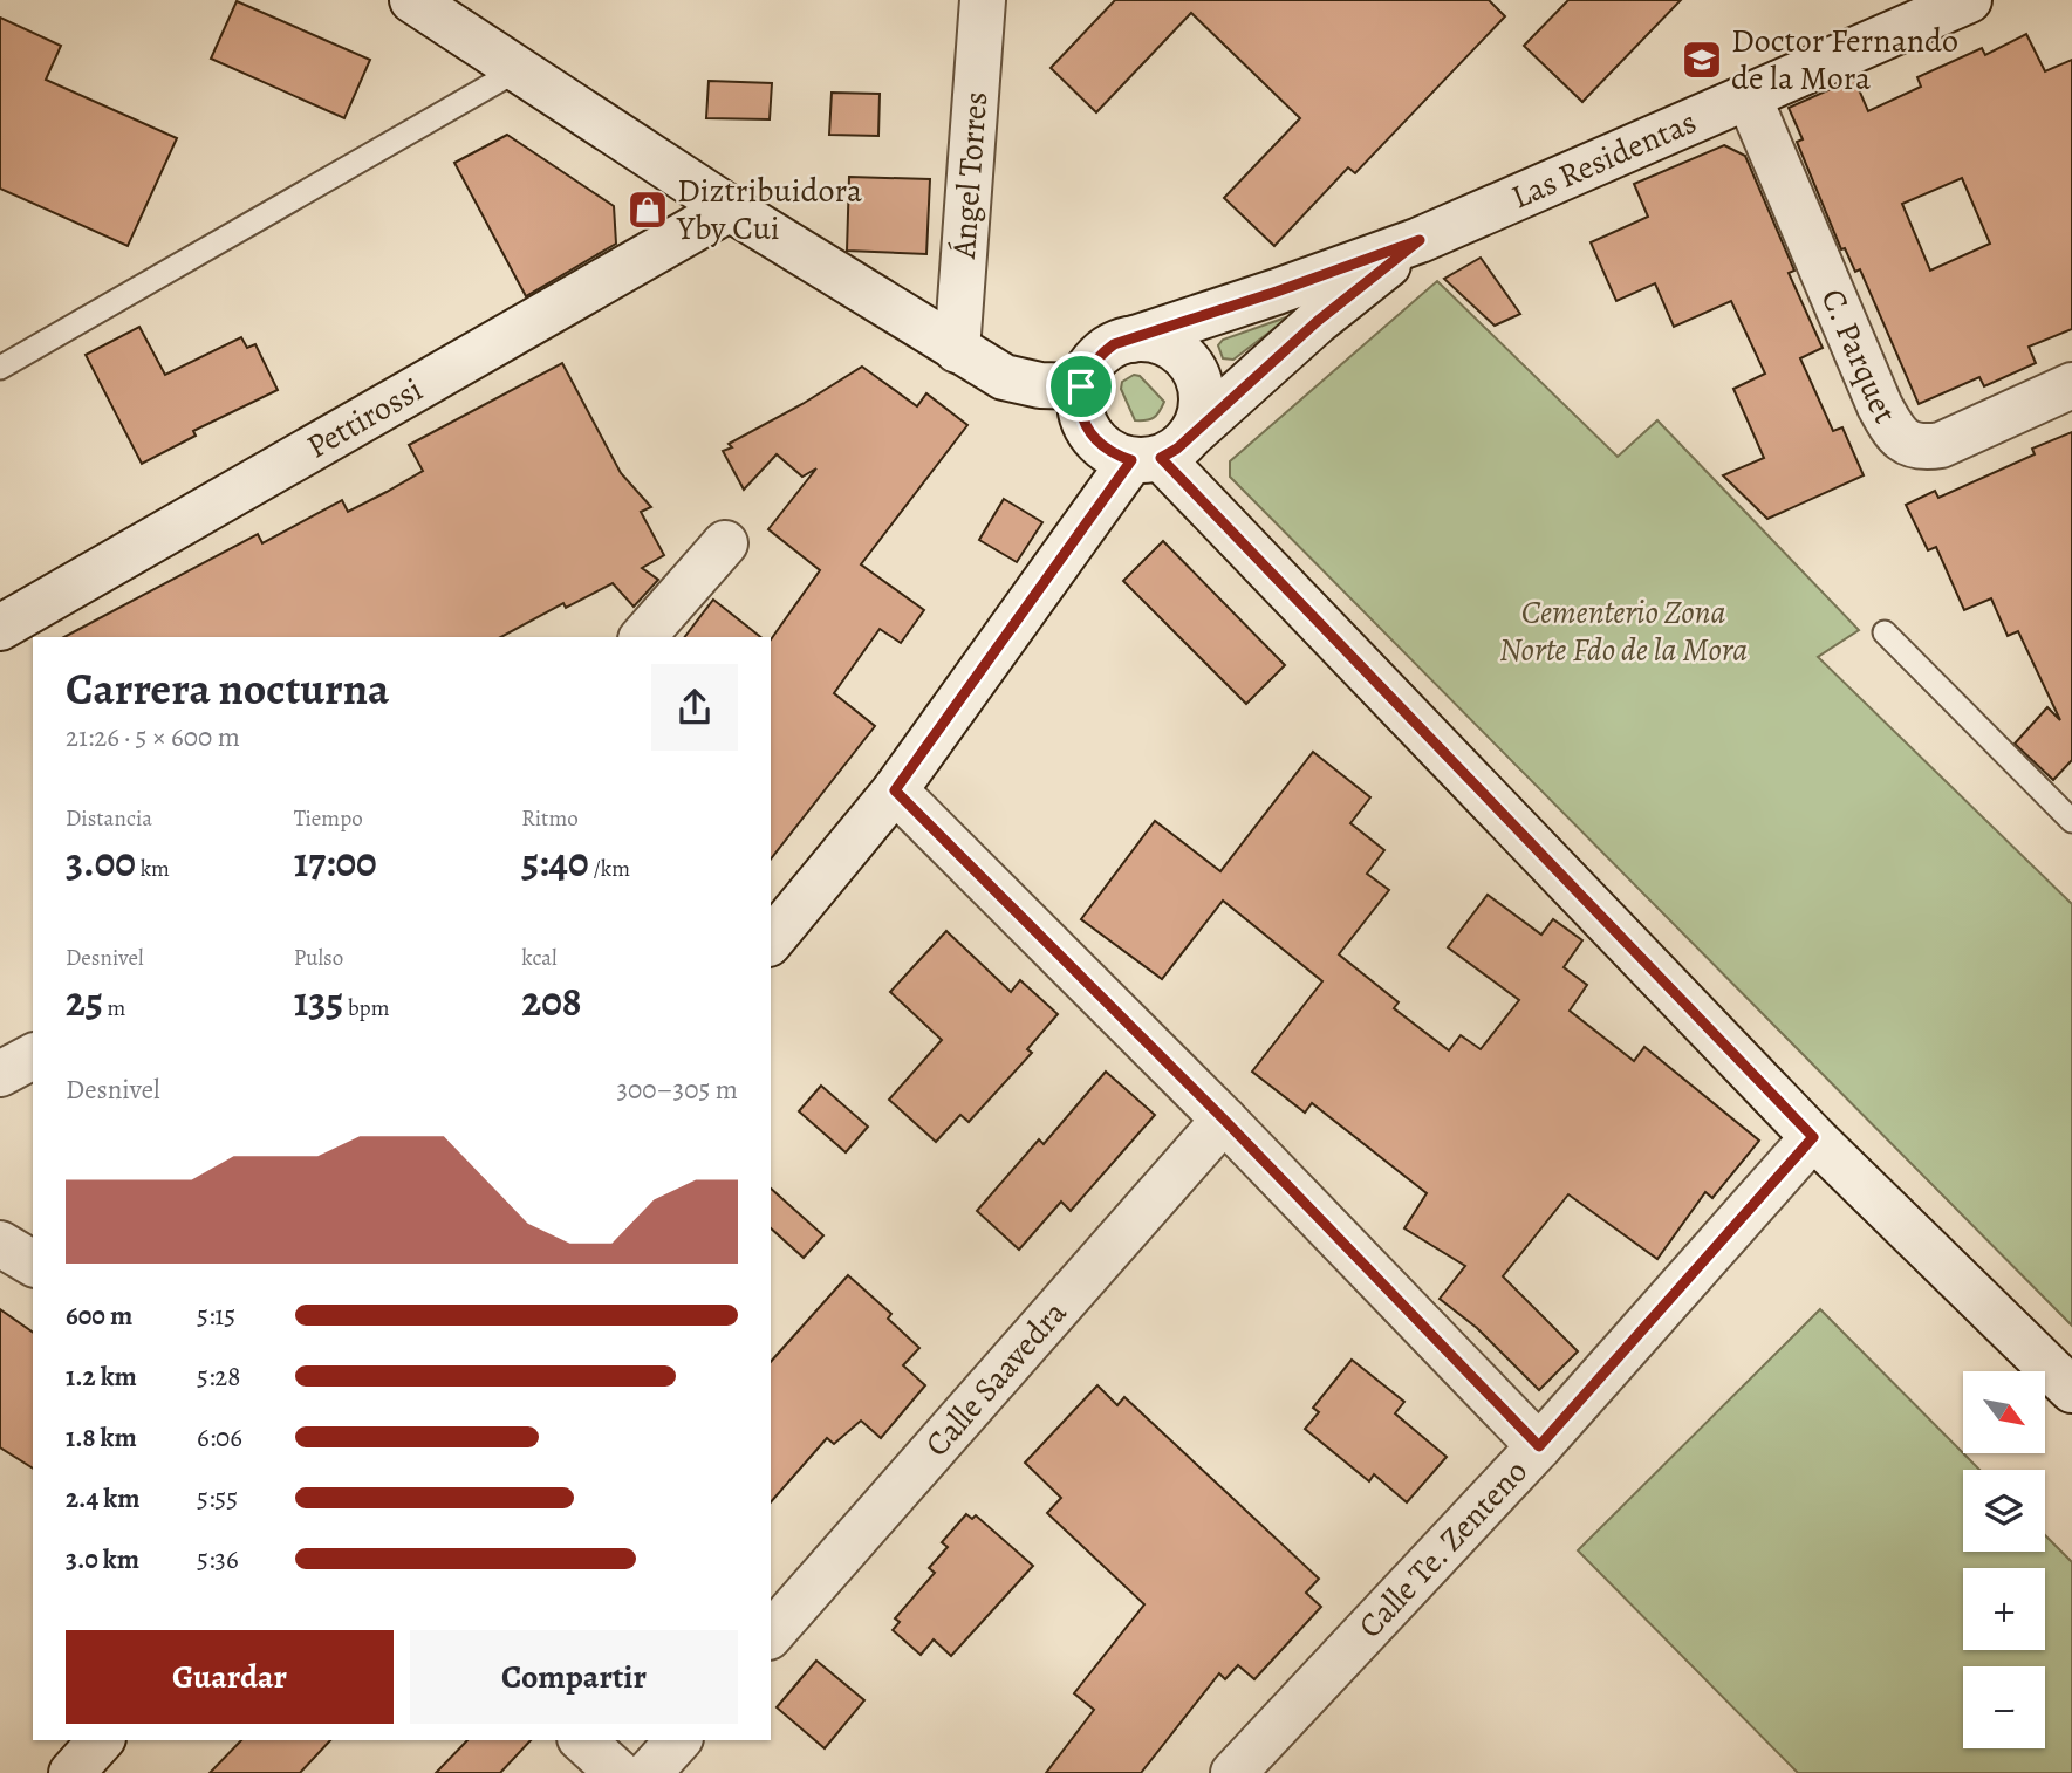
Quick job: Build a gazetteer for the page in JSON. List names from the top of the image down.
{
  "streets": {
    "street": [
      "Las Residentas",
      "Ángel Torres",
      "C. Parquet",
      "Pettirossi",
      "Calle Saavedra",
      "Calle Te. Zenteno"
    ]
  },
  "crossings": [
    ["Las Residentas", "C. Parquet"]
  ],
  "parks": ["Cementerio Zona Norte Fdo de la Mora"],
  "places": {
    "school or university": ["Doctor Fernando de la Mora"],
    "shop": ["Diztribuidora Yby Cui"]
  },
  "north": "bottom right",
  "page": {
    "heading": ["Carrera nocturna", "21:26 · 5 × 600 m"],
    "stats": [
      ["Distancia", "3.00 km"],
      ["Tiempo", "17:00"],
      ["Ritmo", "5:40 /km"],
      ["Desnivel", "25 m"],
      ["Pulso", "135 bpm"],
      ["kcal", "208"]
    ],
    "chart": ["Desnivel", "300–305 m"],
    "list": [
      {
        "name": "600 m",
        "note": "5:15"
      },
      {
        "name": "1.2 km",
        "note": "5:28"
      },
      {
        "name": "1.8 km",
        "note": "6:06"
      },
      {
        "name": "2.4 km",
        "note": "5:55"
      },
      {
        "name": "3.0 km",
        "note": "5:36"
      }
    ],
    "map_buttons": ["+", "−"],
    "buttons": ["Guardar", "Compartir"]
  }
}
